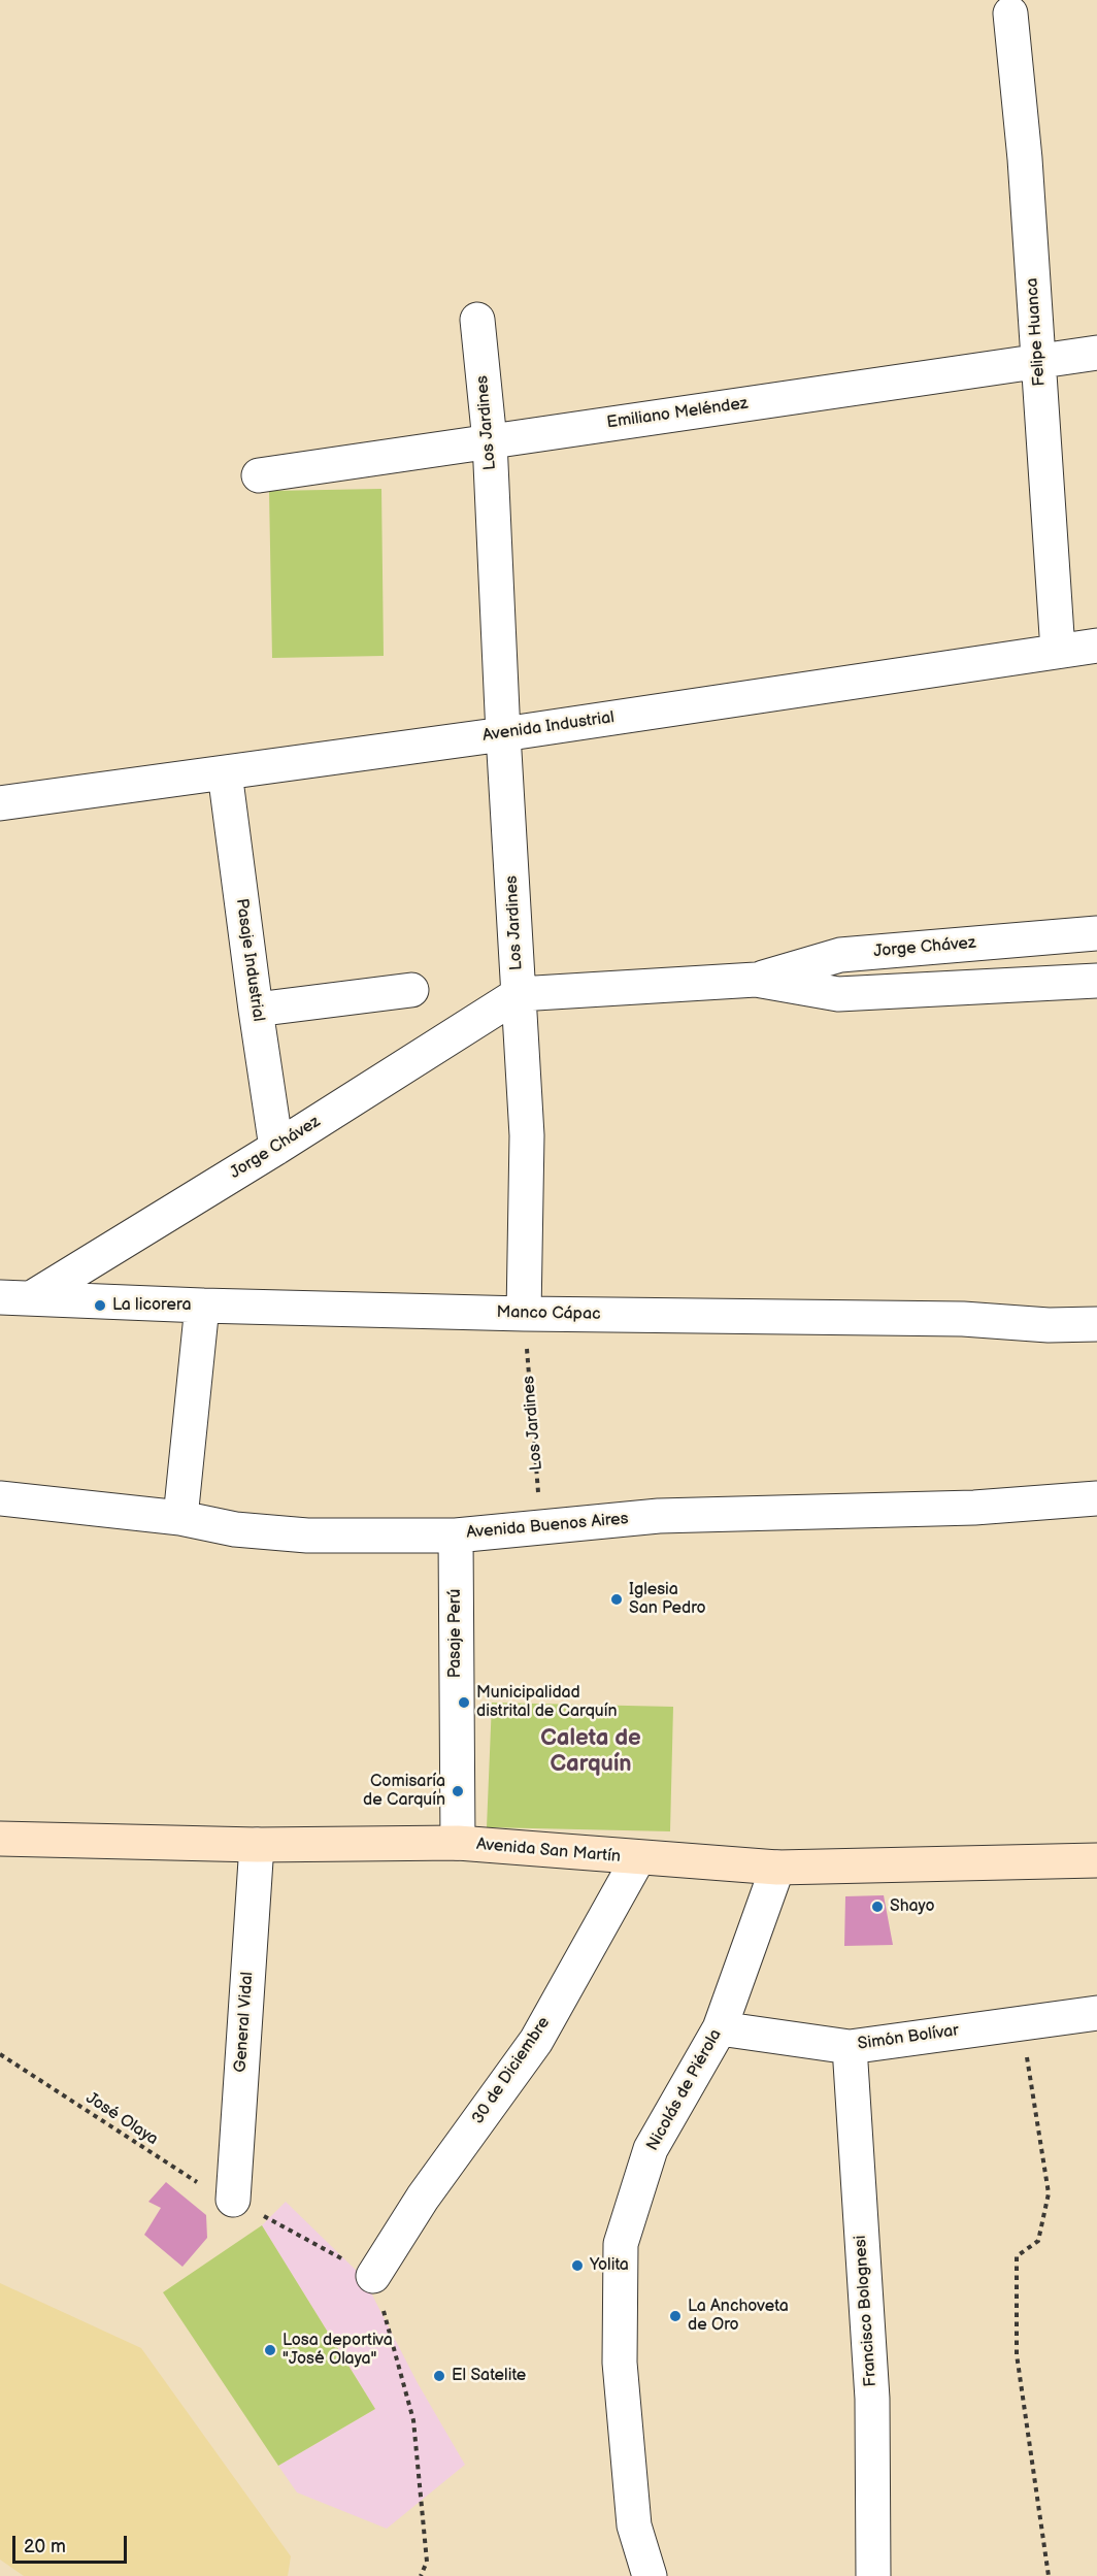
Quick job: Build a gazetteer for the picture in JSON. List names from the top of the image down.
{
  "streets": {
    "street": [
      "Felipe Huanca",
      "Emiliano Meléndez",
      "Los Jardines",
      "Avenida Industrial",
      "Jorge Chávez",
      "Pasaje Industrial",
      "Manco Cápac",
      "Avenida Buenos Aires",
      "Pasaje Perú",
      "Avenida San Martín",
      "General Vidal",
      "Simón Bolívar",
      "30 de Diciembre",
      "Nicolás de Piérola",
      "Francisco Bolognesi"
    ],
    "path": ["José Olaya"]
  },
  "crossings": [
    ["Felipe Huanca", "Emiliano Meléndez"],
    ["Felipe Huanca", "Avenida Industrial"],
    ["Emiliano Meléndez", "Los Jardines"],
    ["Los Jardines", "Avenida Industrial"],
    ["Los Jardines", "Jorge Chávez"],
    ["Los Jardines", "Manco Cápac"],
    ["Los Jardines", "Avenida Buenos Aires"],
    ["Avenida Industrial", "Pasaje Industrial"],
    ["Jorge Chávez", "Pasaje Industrial"],
    ["Jorge Chávez", "Manco Cápac"],
    ["Avenida Buenos Aires", "Pasaje Perú"],
    ["Pasaje Perú", "Avenida San Martín"],
    ["Avenida San Martín", "General Vidal"],
    ["Avenida San Martín", "30 de Diciembre"],
    ["Avenida San Martín", "Nicolás de Piérola"],
    ["General Vidal", "José Olaya"],
    ["Simón Bolívar", "Nicolás de Piérola"],
    ["Simón Bolívar", "Francisco Bolognesi"],
    ["30 de Diciembre", "José Olaya"]
  ],
  "districts": ["Caleta de Carquín"],
  "places": [
    "La licorera",
    "Iglesia San Pedro",
    "Municipalidad distrital de Carquín",
    "Comisaría de Carquín",
    "Shayo",
    "Yolita",
    "La Anchoveta de Oro",
    "Losa deportiva \"José Olaya\"",
    "El Satelite"
  ],
  "scale_bar": "20 m"
}
